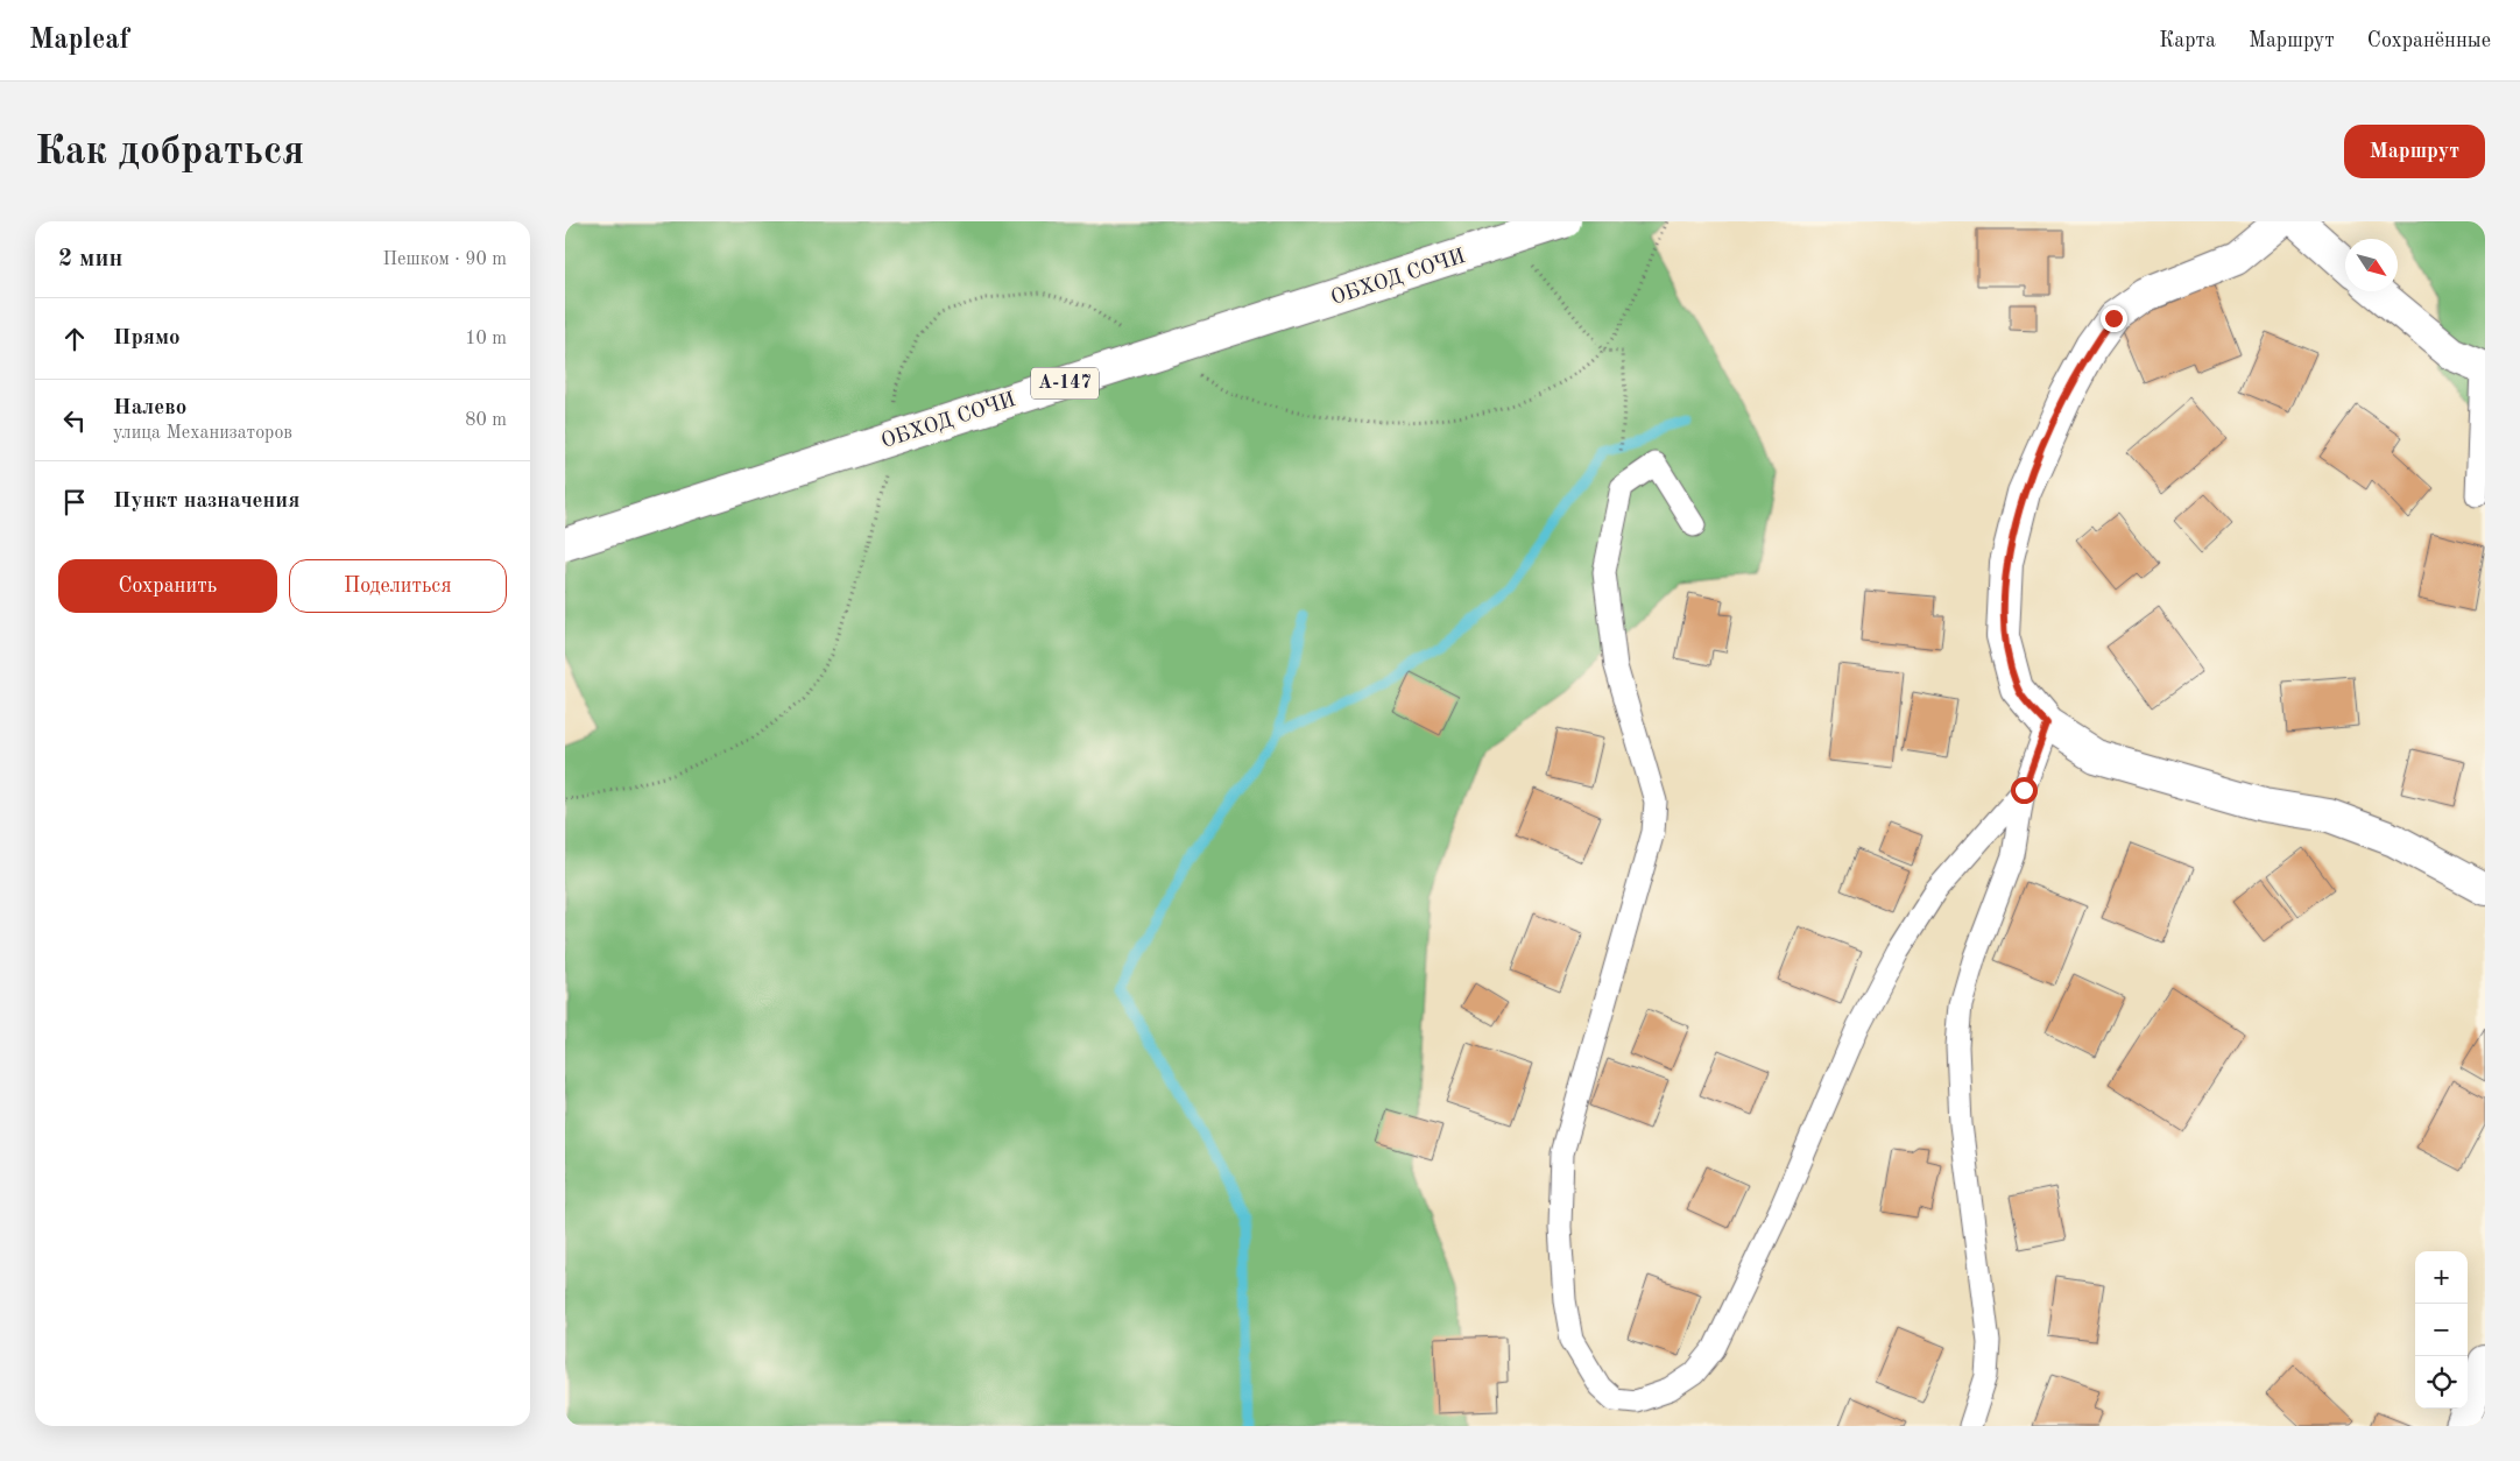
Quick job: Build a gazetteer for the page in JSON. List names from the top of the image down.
{
  "streets": {
    "main road": ["ОБХОД СОЧИ", "А-147"]
  },
  "north": "bottom right",
  "page": {
    "header": "Mapleaf",
    "nav": ["Карта", "Маршрут", "Сохранённые"],
    "buttons": [
      "Маршрут",
      ["Сохранить", "Поделиться"]
    ],
    "title": "Как добраться",
    "heading": ["2 мин", "Пешком · 90 m"],
    "list": [
      ["Прямо", "10 m"],
      ["Налево", "улица Механизаторов", "80 m"],
      "Пункт назначения"
    ],
    "map_buttons": ["+", "−"]
  }
}
